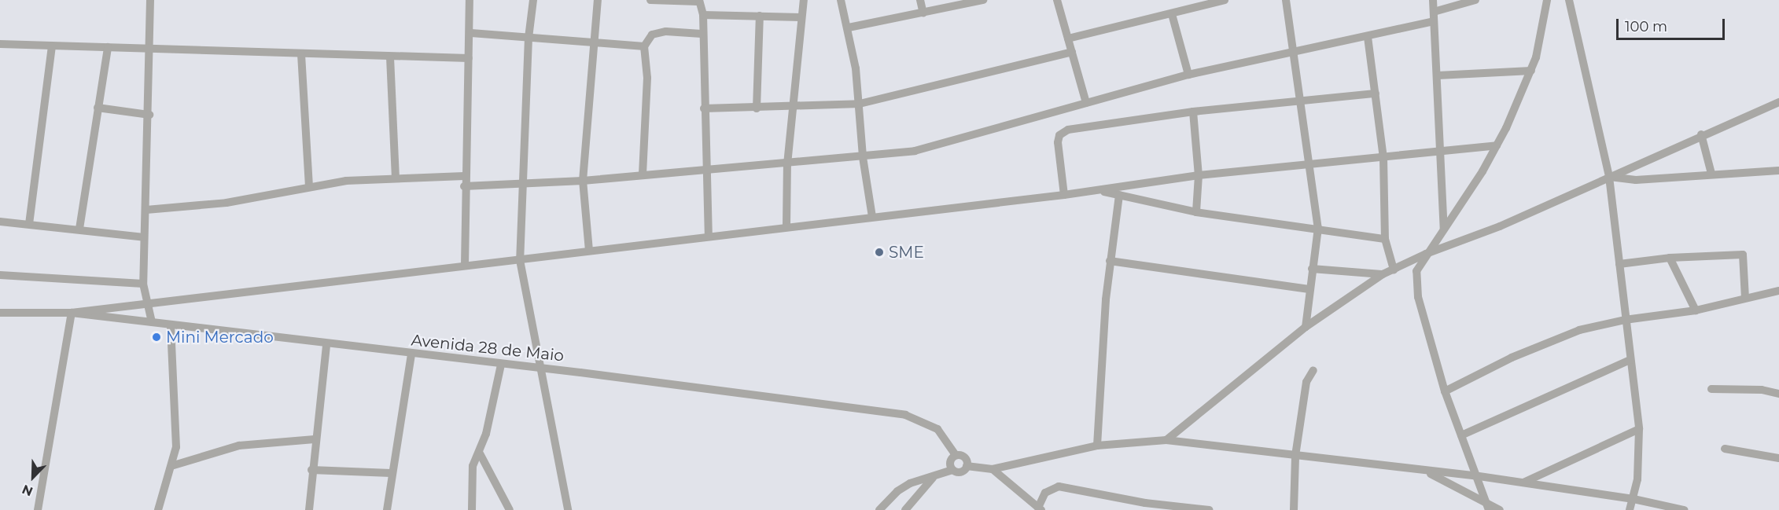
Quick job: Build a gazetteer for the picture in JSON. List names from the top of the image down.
{
  "streets": {
    "street": ["Avenida 28 de Maio"]
  },
  "places": ["SME", "Mini Mercado"],
  "scale_bar": "100 m",
  "north": "bottom left"
}
